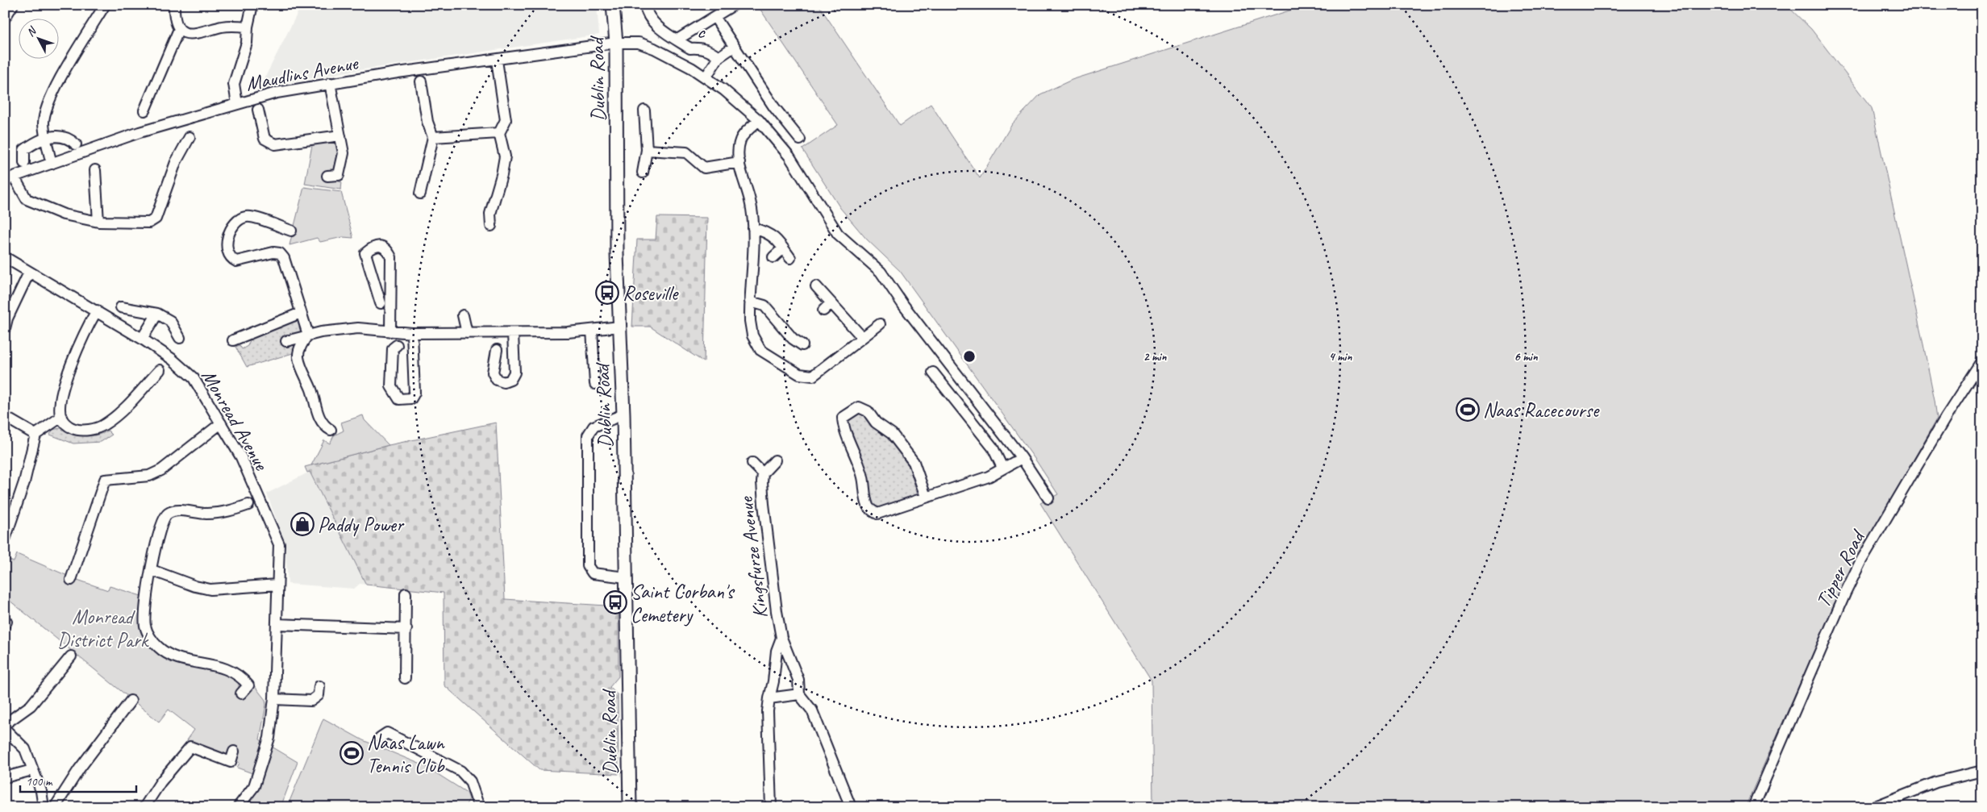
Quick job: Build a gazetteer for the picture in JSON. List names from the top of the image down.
{
  "streets": {
    "main road": ["Dublin Road"],
    "street": [
      "c",
      "Maudlins Avenue",
      "Monread Avenue",
      "Kingsfurze Avenue",
      "Tipper Road"
    ]
  },
  "crossings": [
    ["Maudlins Avenue", "Dublin Road"]
  ],
  "parks": ["Monread District Park"],
  "places": {
    "bus stop": ["Roseville", "Saint Corban's Cemetery"],
    "sports": ["Naas Racecourse", "Naas Lawn Tennis Club"],
    "shop": ["Paddy Power"]
  },
  "scale_bar": "100 m",
  "north": "top left",
  "rings": ["2 min", "4 min", "6 min"]
}
